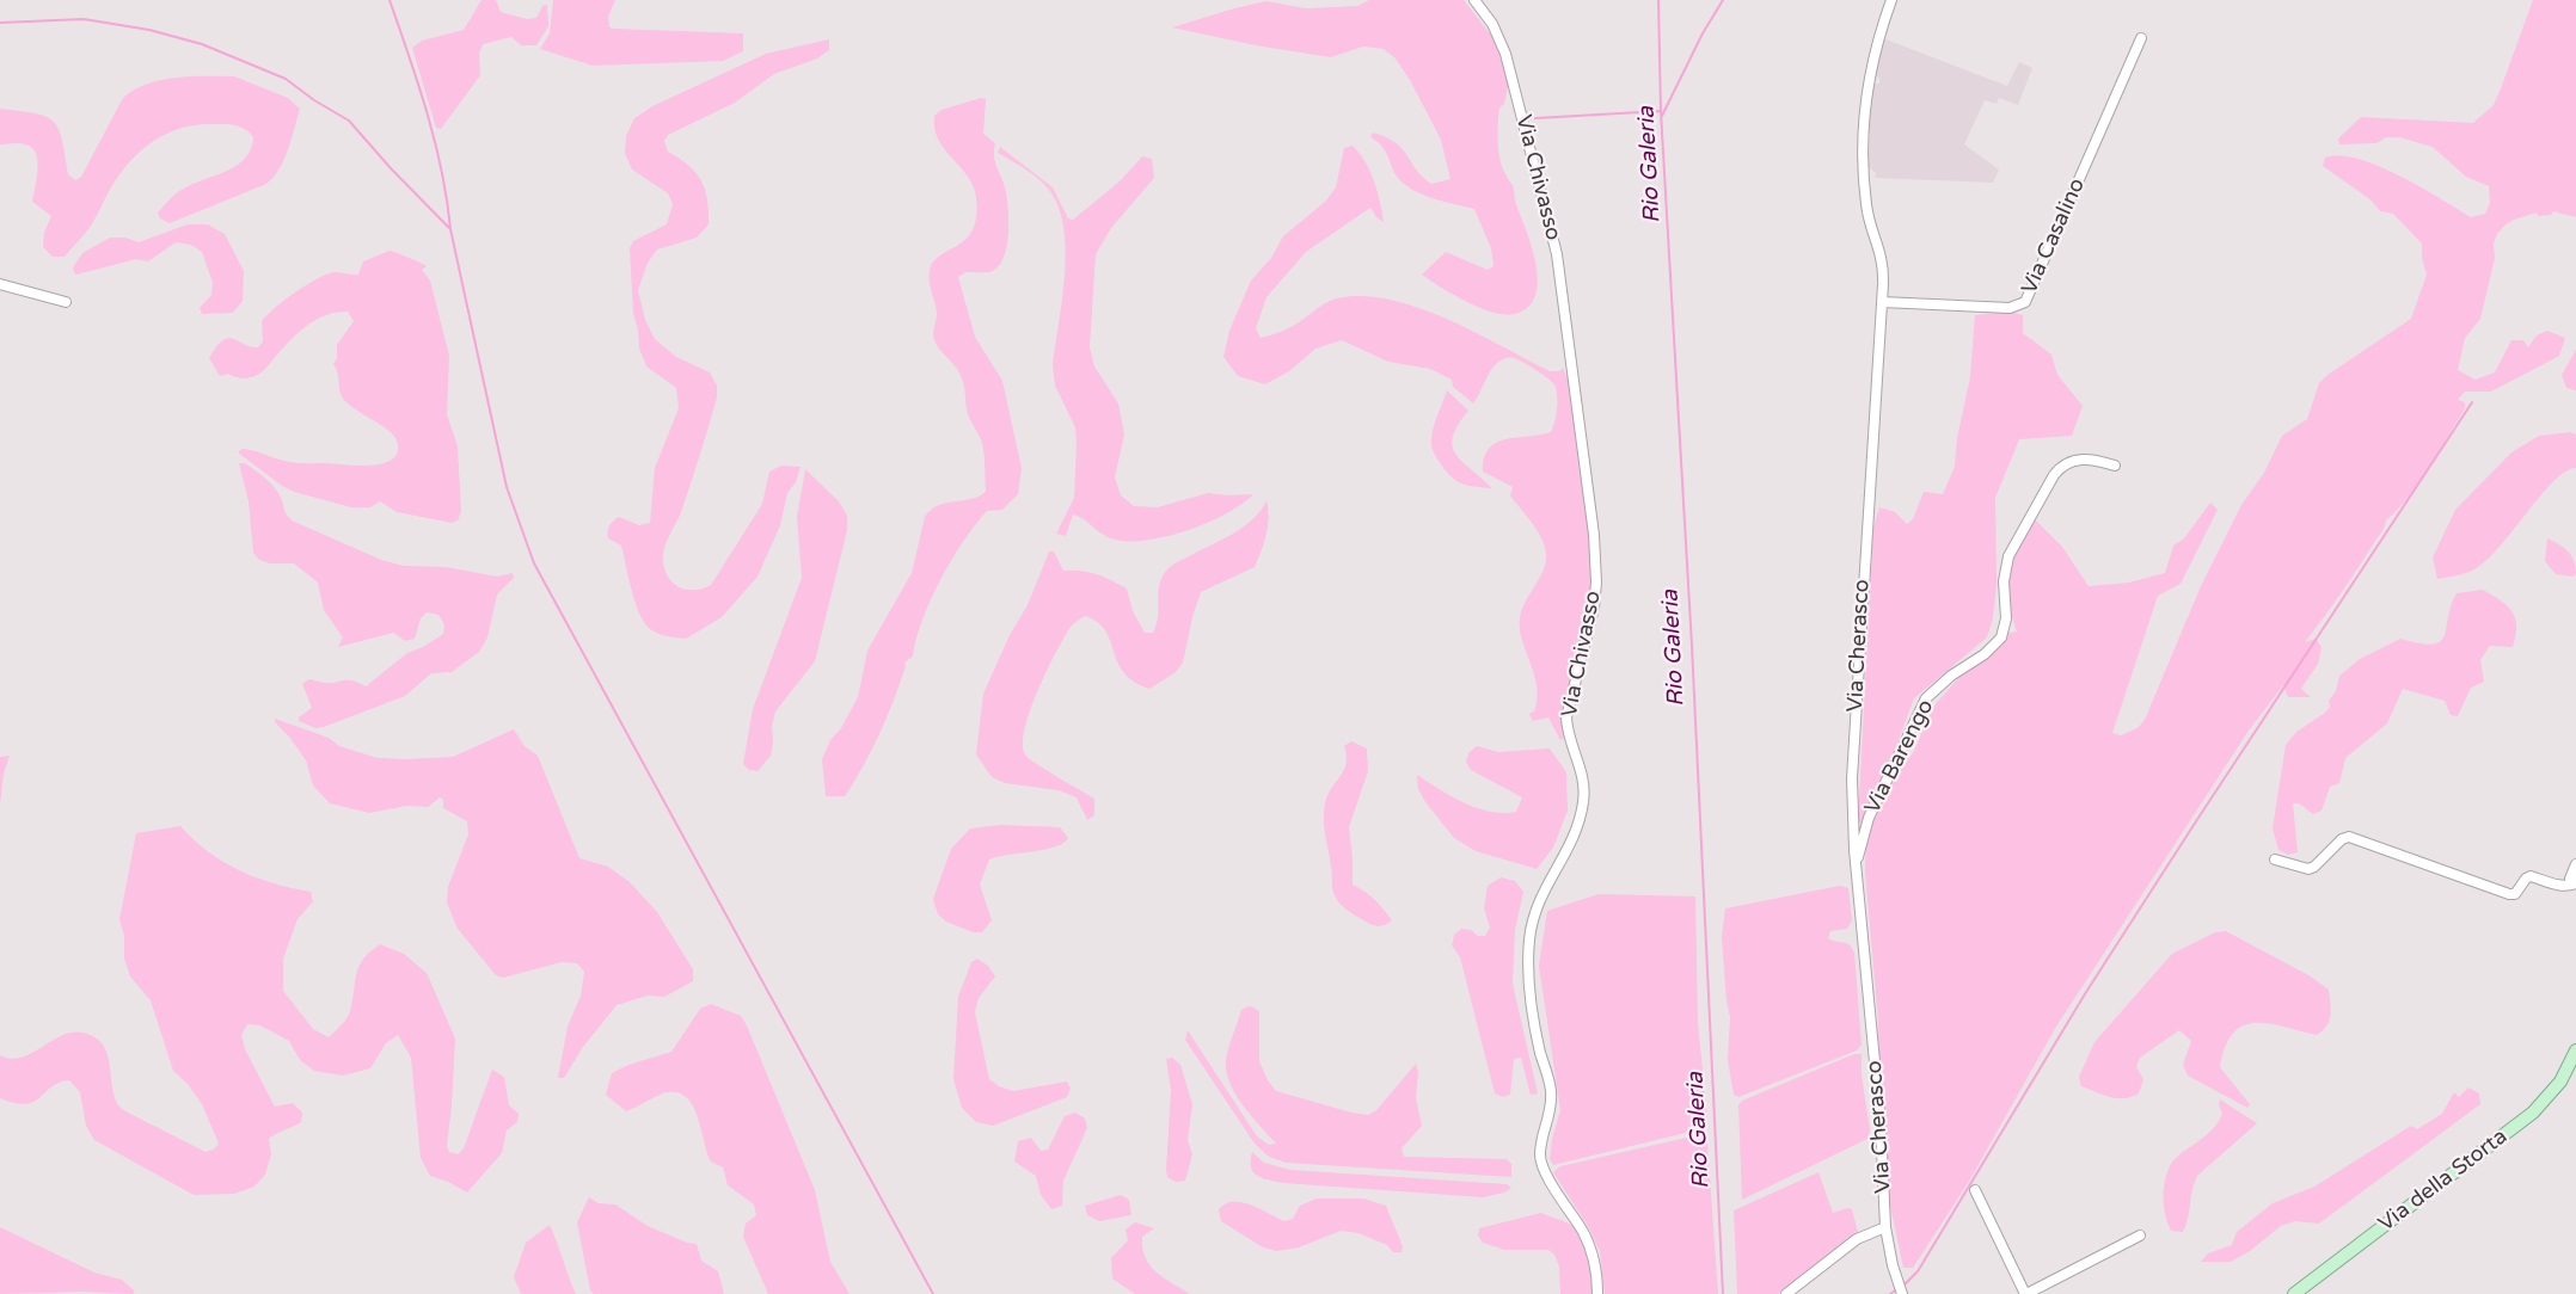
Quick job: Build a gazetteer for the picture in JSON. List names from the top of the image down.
{
  "streets": {
    "main road": ["Via della Storta"],
    "street": [
      "Via Chivasso",
      "Via Casalino",
      "Via Cherasco",
      "Via Barengo"
    ]
  },
  "crossings": [
    ["Via Casalino", "Via Cherasco"],
    ["Via Cherasco", "Via Barengo"]
  ],
  "water": ["Rio Galeria"]
}
